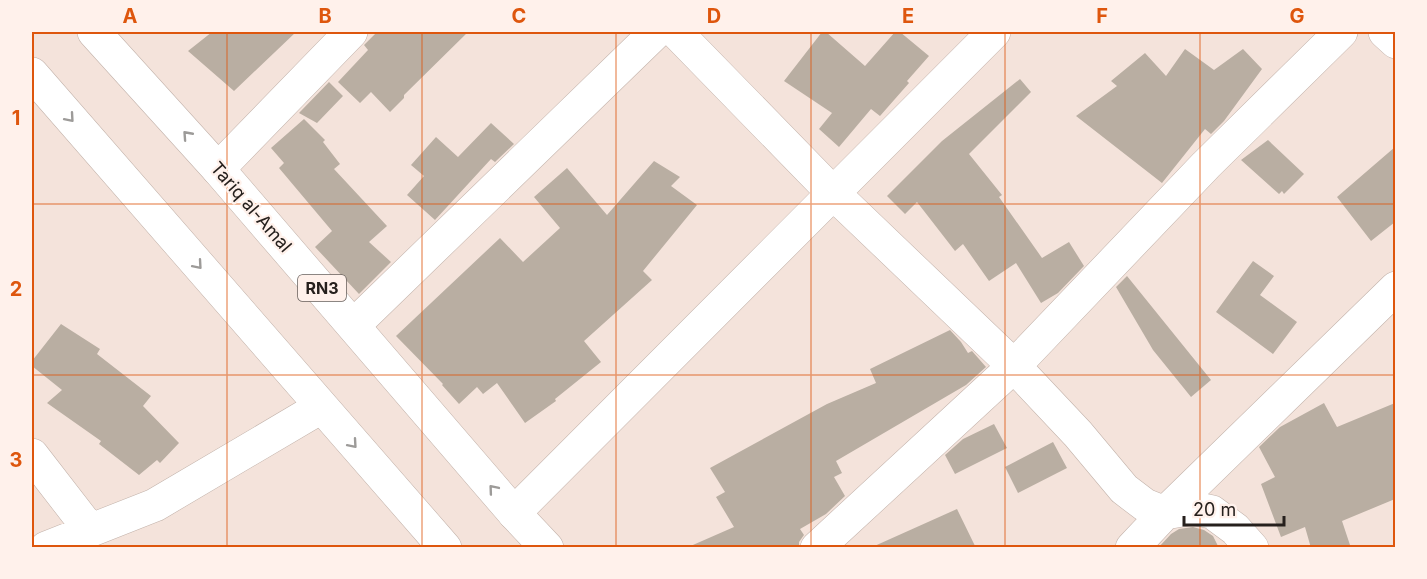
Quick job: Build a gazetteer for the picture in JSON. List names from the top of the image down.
{
  "streets": {
    "main road": ["Tariq al-Amal", "RN3"]
  },
  "scale_bar": "20 m",
  "grid": {
    "columns": [
      "A",
      "B",
      "C",
      "D",
      "E",
      "F",
      "G"
    ],
    "rows": ["1", "2", "3"]
  }
}
